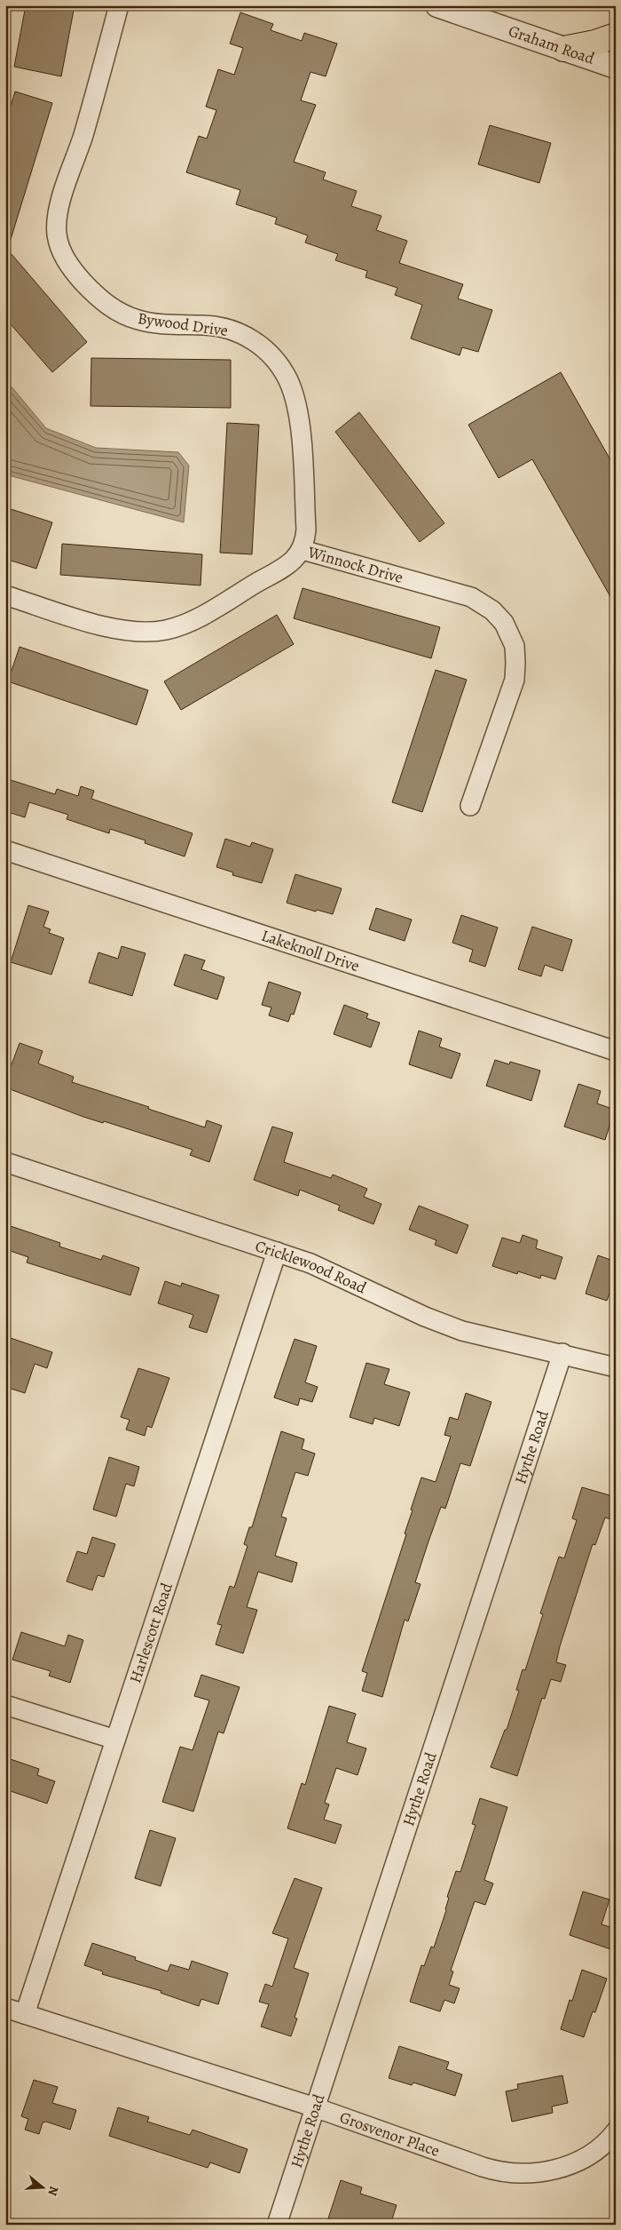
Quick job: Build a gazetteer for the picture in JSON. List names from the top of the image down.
{
  "streets": {
    "street": [
      "Graham Road",
      "Bywood Drive",
      "Winnock Drive",
      "Lakeknoll Drive",
      "Cricklewood Road",
      "Hythe Road",
      "Harlescott Road",
      "Grosvenor Place"
    ]
  },
  "crossings": [
    ["Bywood Drive", "Winnock Drive"],
    ["Cricklewood Road", "Hythe Road"],
    ["Cricklewood Road", "Harlescott Road"],
    ["Hythe Road", "Grosvenor Place"],
    ["Harlescott Road", "Grosvenor Place"]
  ],
  "north": "right"
}
